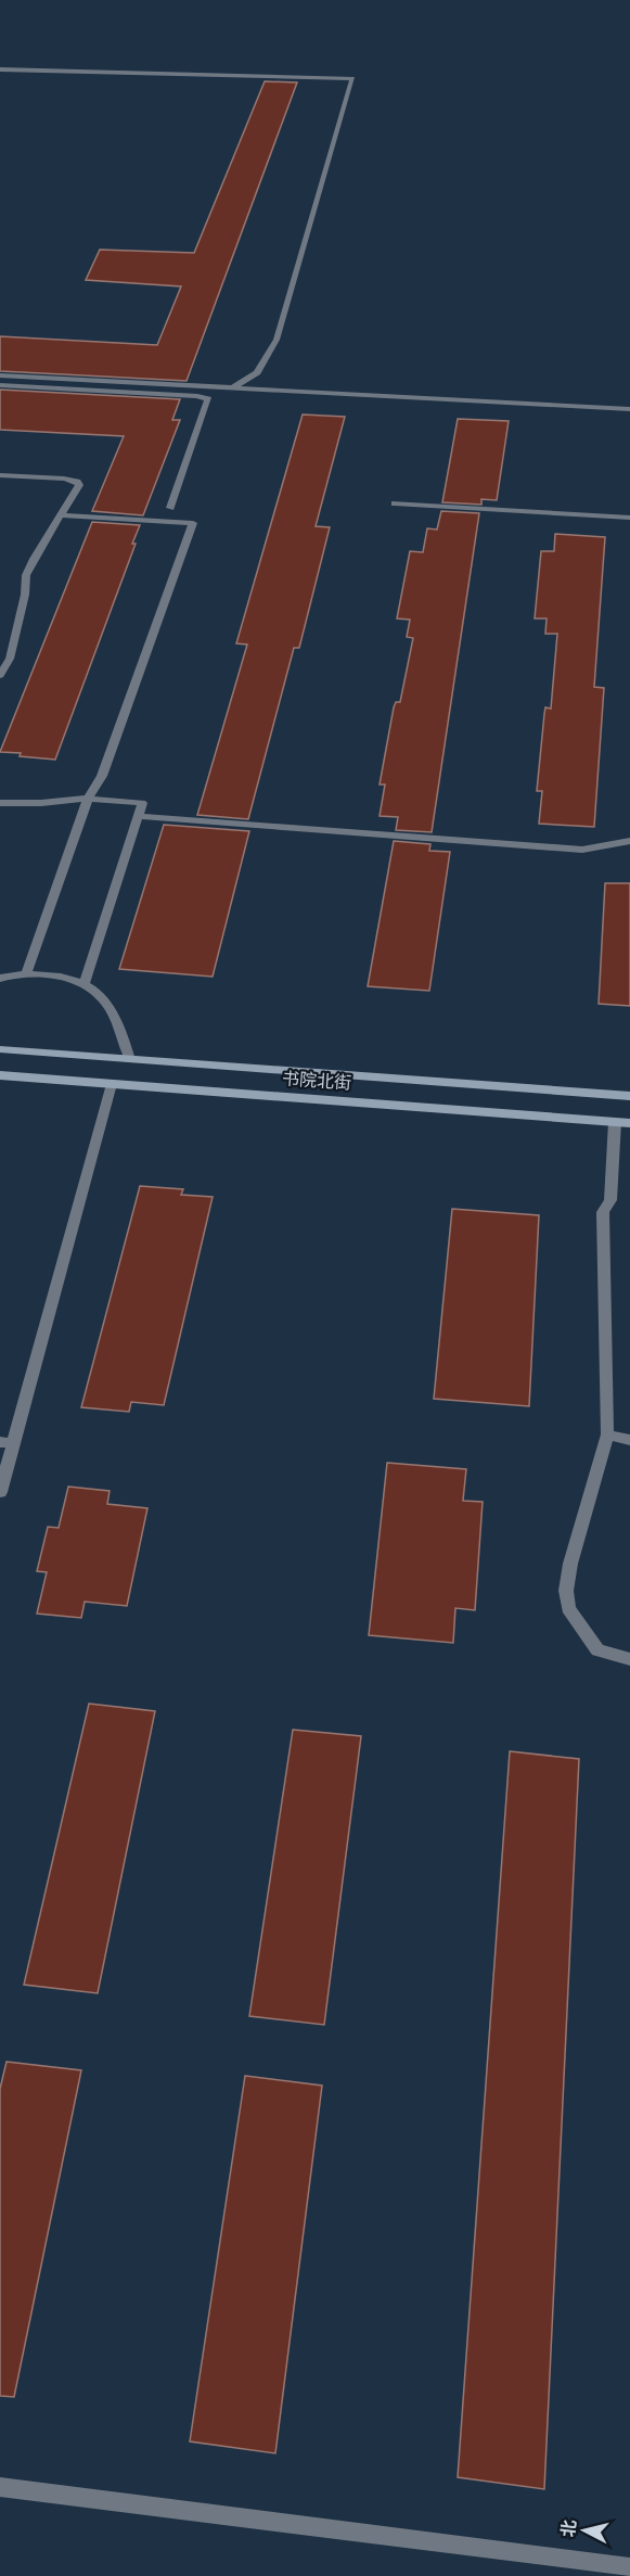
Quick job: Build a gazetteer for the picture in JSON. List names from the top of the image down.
{
  "streets": {
    "street": ["书院北街"]
  },
  "north": "left"
}
